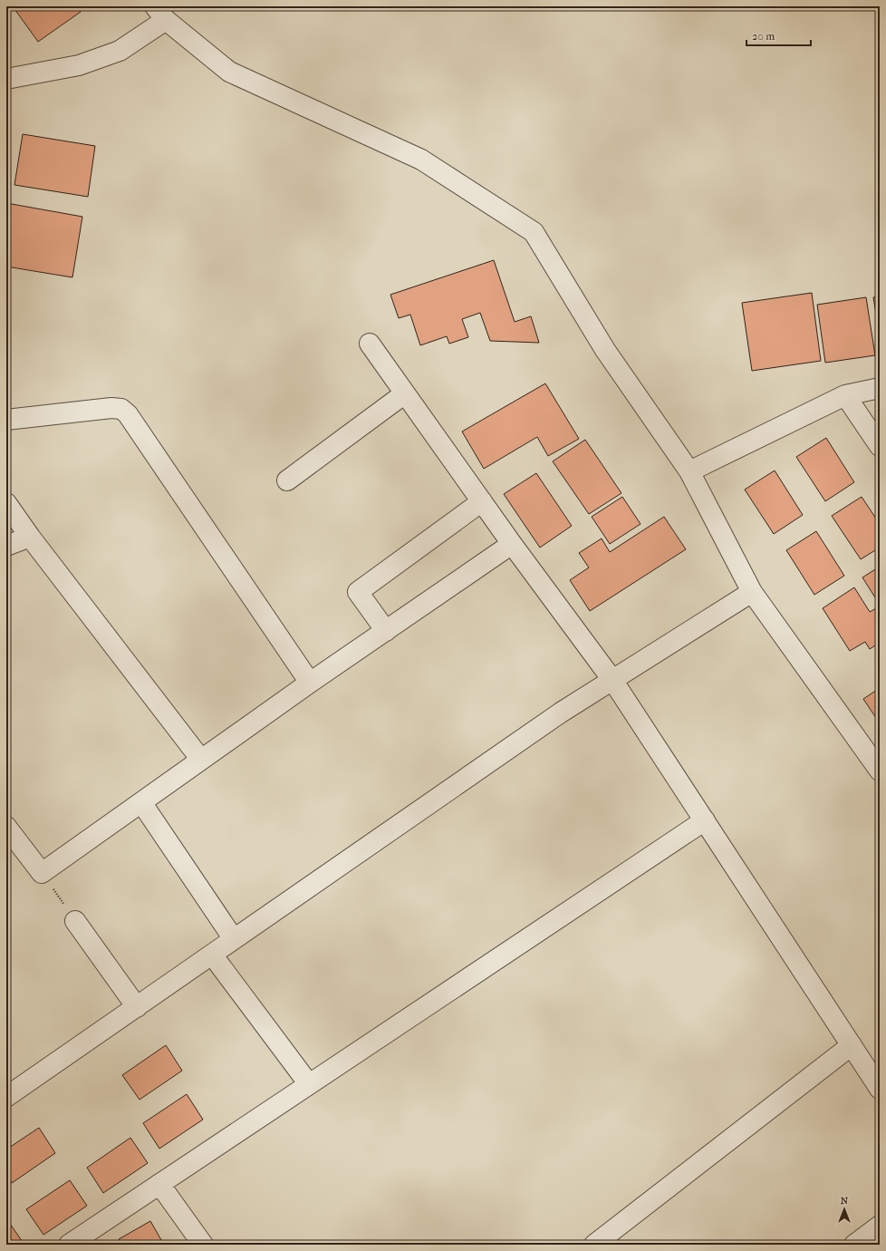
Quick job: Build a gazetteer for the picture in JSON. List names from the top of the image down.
{
  "scale_bar": "20 m",
  "north": "top"
}
